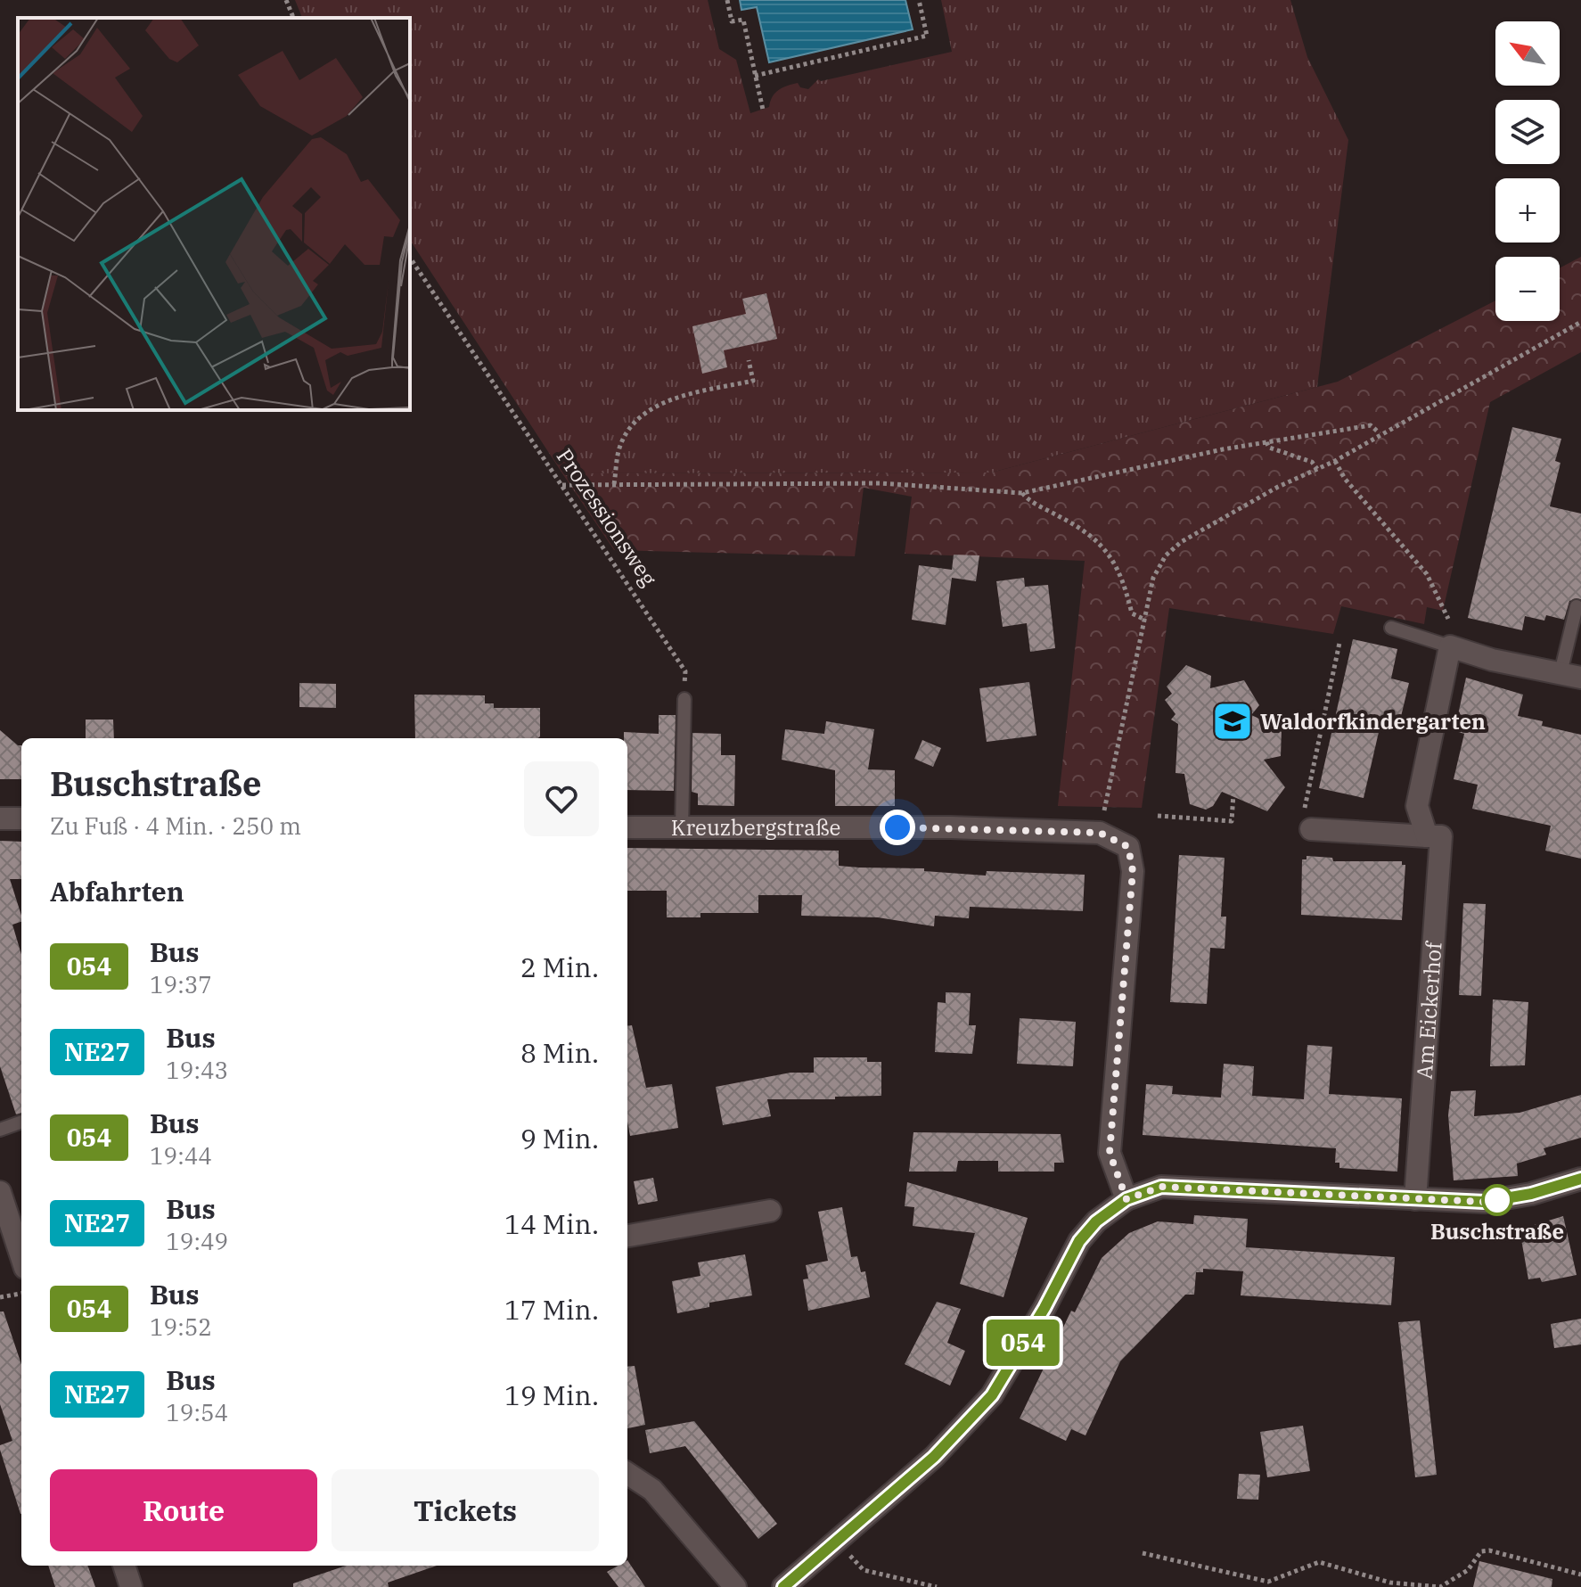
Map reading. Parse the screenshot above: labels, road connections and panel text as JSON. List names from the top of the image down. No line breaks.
{"streets":{"street":["Kreuzbergstraße","Am Eickerhof"],"path":["Prozessionsweg"]},"places":{"school or university":["Waldorfkindergarten"],"other":["Buschstraße"]},"lines":["bus line 054"],"north":"top left","page":{"on_map":"054","map_buttons":["+","−"],"heading":[["Buschstraße","Zu Fuß · 4 Min. · 250 m"],"Abfahrten"],"list":[{"mark":"054","name":"Bus","note":"19:37","value":"2 Min."},{"mark":"NE27","name":"Bus","note":"19:43","value":"8 Min."},{"mark":"054","name":"Bus","note":"19:44","value":"9 Min."},{"mark":"NE27","name":"Bus","note":"19:49","value":"14 Min."},{"mark":"054","name":"Bus","note":"19:52","value":"17 Min."},{"mark":"NE27","name":"Bus","note":"19:54","value":"19 Min."}],"buttons":["Route","Tickets"]}}
